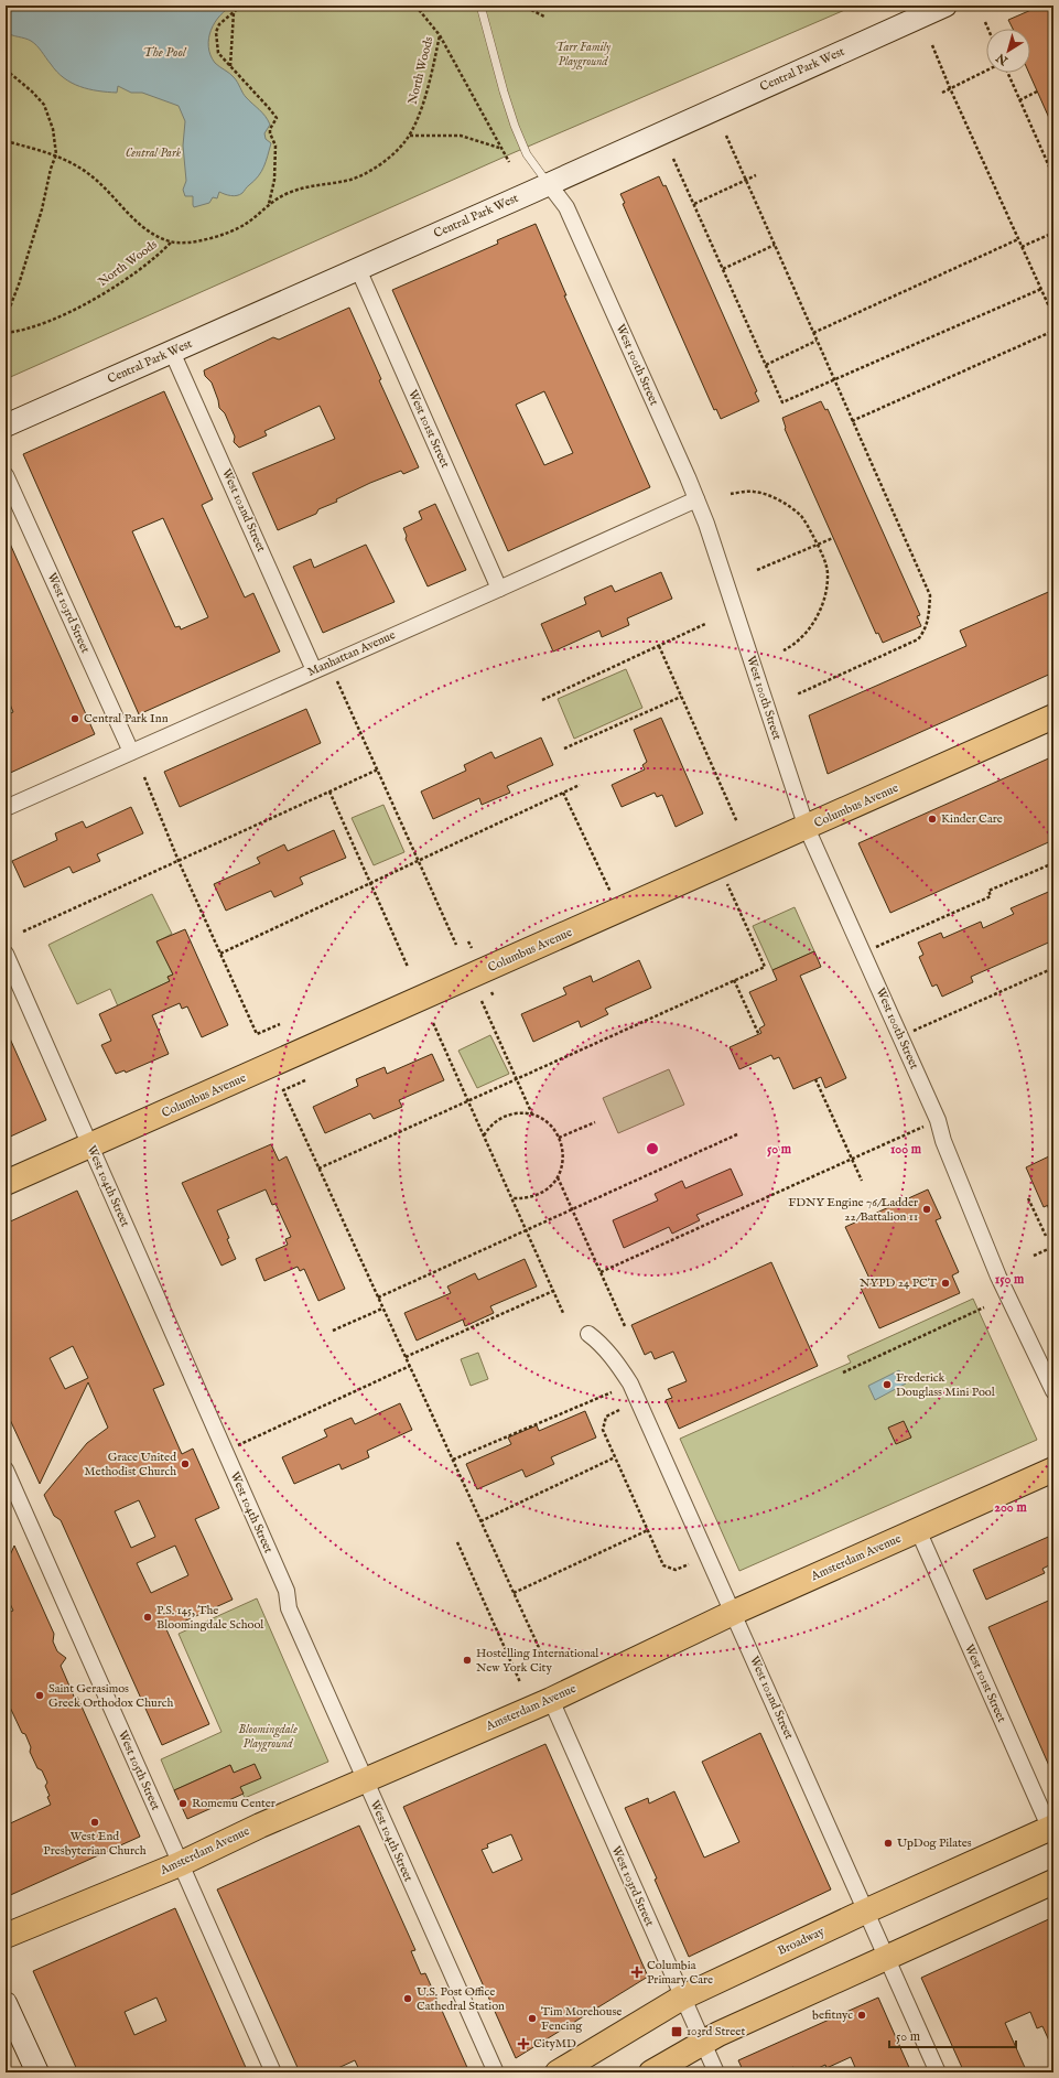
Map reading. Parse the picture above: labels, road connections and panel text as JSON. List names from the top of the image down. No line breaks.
{"streets":{"main road":["Central Park West","Columbus Avenue","Amsterdam Avenue","Broadway"],"street":["West 100th Street","West 101st Street","West 102nd Street","West 103rd Street","Manhattan Avenue","West 104th Street","West 105th Street"],"path":["North Woods"]},"crossings":[["Central Park West","West 100th Street"],["Central Park West","West 101st Street"],["Central Park West","West 102nd Street"],["West 100th Street","Manhattan Avenue"],["West 100th Street","Columbus Avenue"],["West 101st Street","Manhattan Avenue"],["West 101st Street","Amsterdam Avenue"],["West 101st Street","Broadway"],["West 102nd Street","Manhattan Avenue"],["West 102nd Street","Amsterdam Avenue"],["West 102nd Street","Broadway"],["West 103rd Street","Manhattan Avenue"],["West 103rd Street","Amsterdam Avenue"],["West 103rd Street","Broadway"],["Columbus Avenue","West 104th Street"],["West 104th Street","Amsterdam Avenue"],["Amsterdam Avenue","West 105th Street"]],"water":["The Pool"],"parks":["Tarr Family Playground","Central Park","Bloomingdale Playground"],"places":{"other":["Central Park Inn","Kinder Care","FDNY Engine 76/Ladder 22/Battalion 11","NYPD 24 PCT","Frederick Douglass Mini Pool","Grace United Methodist Church","P.S. 145, The Bloomingdale School","Hostelling International New York City","Saint Gerasimos Greek Orthodox Church","Romemu Center","West End Presbyterian Church","UpDog Pilates","U.S. Post Office Cathedral Station","befitnyc","Tim Morehouse Fencing"],"health":["Columbia Primary Care","CityMD"],"transit":["103rd Street"]},"scale_bar":"50 m","north":"bottom left","rings":["50 m","100 m","150 m","200 m"]}
